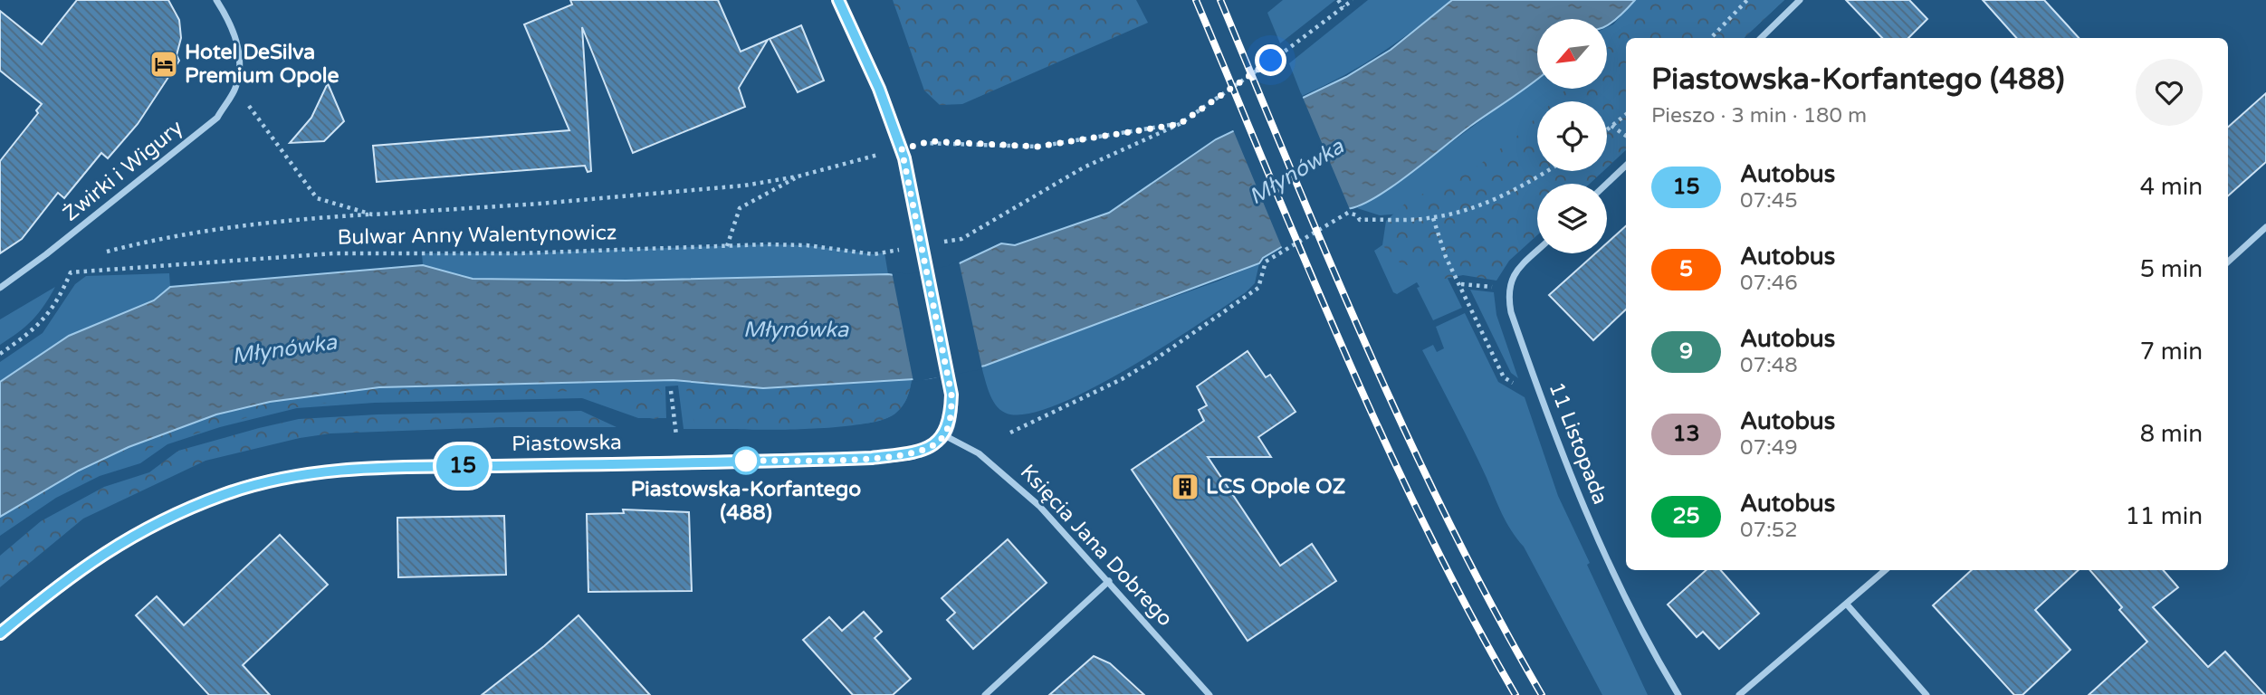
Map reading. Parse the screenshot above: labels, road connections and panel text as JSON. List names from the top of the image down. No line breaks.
{"streets":{"street":["Żwirki i Wigury","Piastowska","11 Listopada","Księcia Jana Dobrego"],"path":["Bulwar Anny Walentynowicz"]},"crossings":[["Piastowska","Księcia Jana Dobrego"]],"water":["Młynówka"],"places":{"hotel":["Hotel DeSilva Premium Opole"],"other":["Piastowska-Korfantego (488)"],"building":["LCS Opole OZ"]},"lines":["bus line 15"],"north":"bottom left","page":{"on_map":"15","heading":["Piastowska-Korfantego (488)","Pieszo · 3 min · 180 m"],"list":[{"mark":"15","name":"Autobus","note":"07:45","value":"4 min"},{"mark":"5","name":"Autobus","note":"07:46","value":"5 min"},{"mark":"9","name":"Autobus","note":"07:48","value":"7 min"},{"mark":"13","name":"Autobus","note":"07:49","value":"8 min"},{"mark":"25","name":"Autobus","note":"07:52","value":"11 min"}]}}
